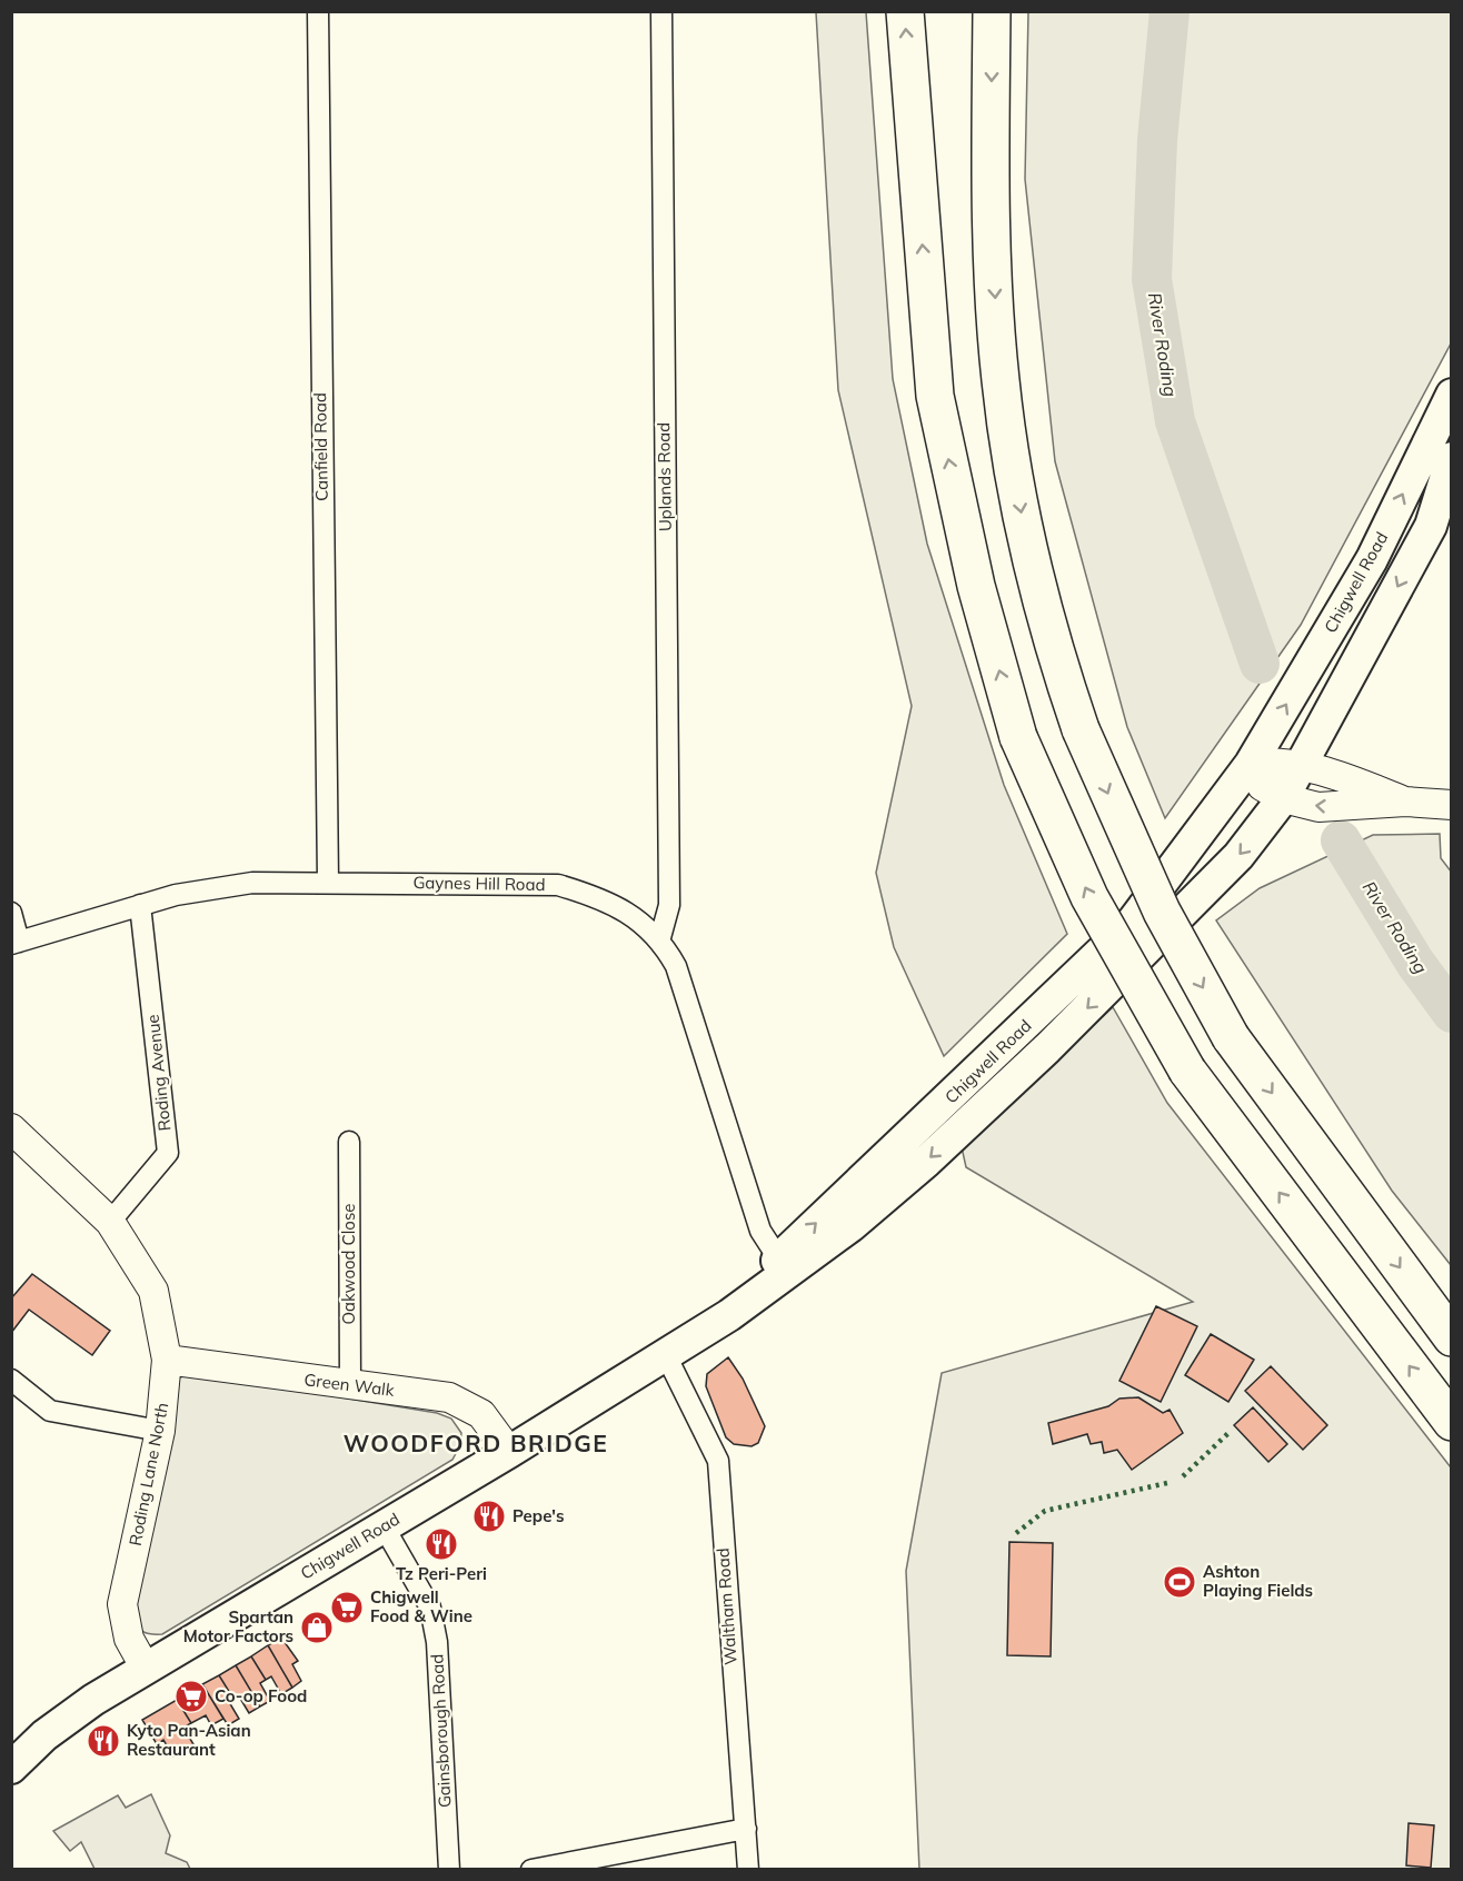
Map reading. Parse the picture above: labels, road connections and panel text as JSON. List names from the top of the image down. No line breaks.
{"streets":{"main road":["Chigwell Road"],"street":["Canfield Road","Uplands Road","Gaynes Hill Road","Roding Avenue","Oakwood Close","Green Walk","Roding Lane North","Waltham Road","Gainsborough Road"]},"crossings":[["Canfield Road","Gaynes Hill Road"],["Uplands Road","Gaynes Hill Road"],["Chigwell Road","Gaynes Hill Road"],["Chigwell Road","Green Walk"],["Chigwell Road","Roding Lane North"],["Chigwell Road","Waltham Road"],["Chigwell Road","Gainsborough Road"],["Gaynes Hill Road","Roding Avenue"],["Roding Avenue","Roding Lane North"],["Oakwood Close","Green Walk"],["Green Walk","Roding Lane North"]],"districts":["WOODFORD BRIDGE"],"water":["River Roding"],"places":{"restaurant":["Pepe's","Tz Peri-Peri","Kyto Pan-Asian Restaurant"],"sports":["Ashton Playing Fields"],"supermarket":["Chigwell Food & Wine","Co-op Food"],"shop":["Spartan Motor Factors"]}}
